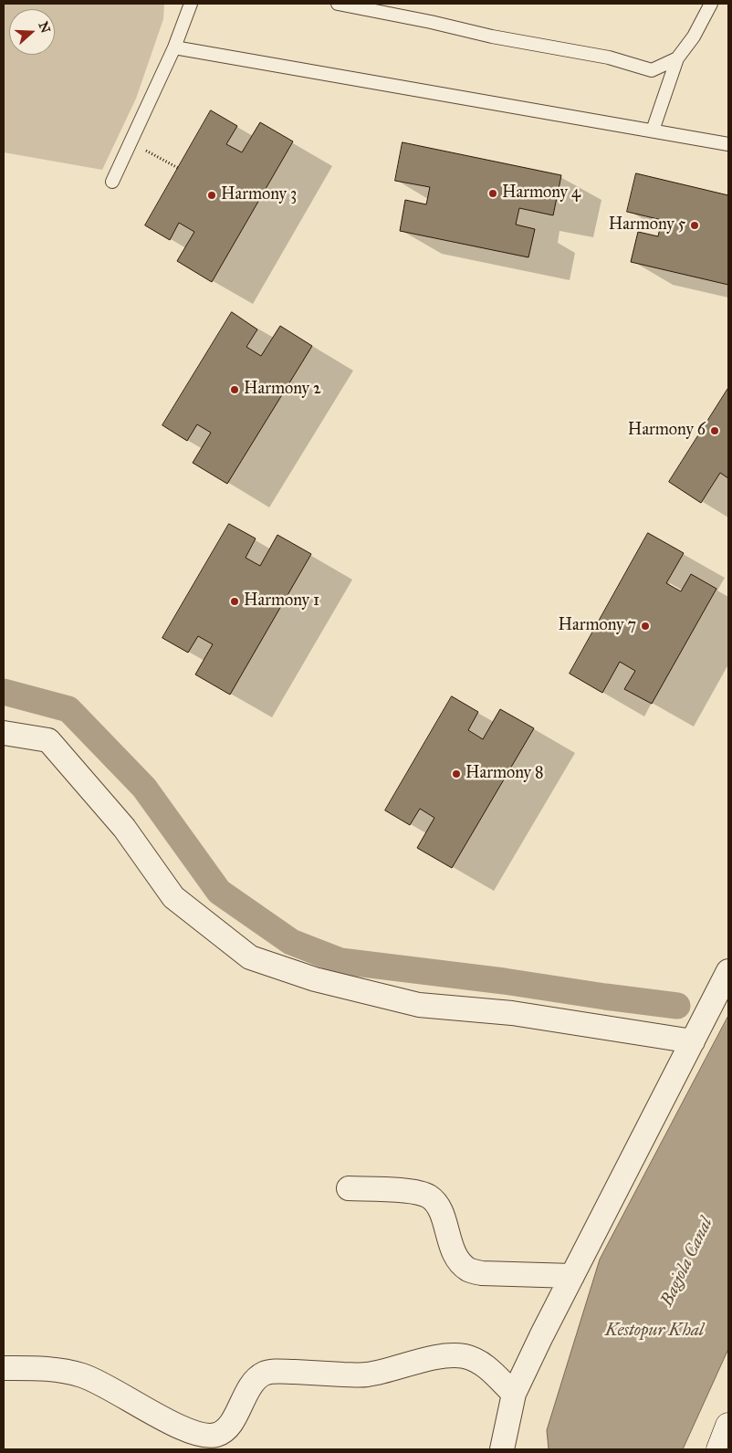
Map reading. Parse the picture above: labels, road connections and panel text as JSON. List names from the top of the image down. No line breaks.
{"water":["Bagjola Canal","Kestopur Khal"],"places":["Harmony 4","Harmony 3","Harmony 5","Harmony 2","Harmony 6","Harmony 1","Harmony 7","Harmony 8"],"north":"right"}
